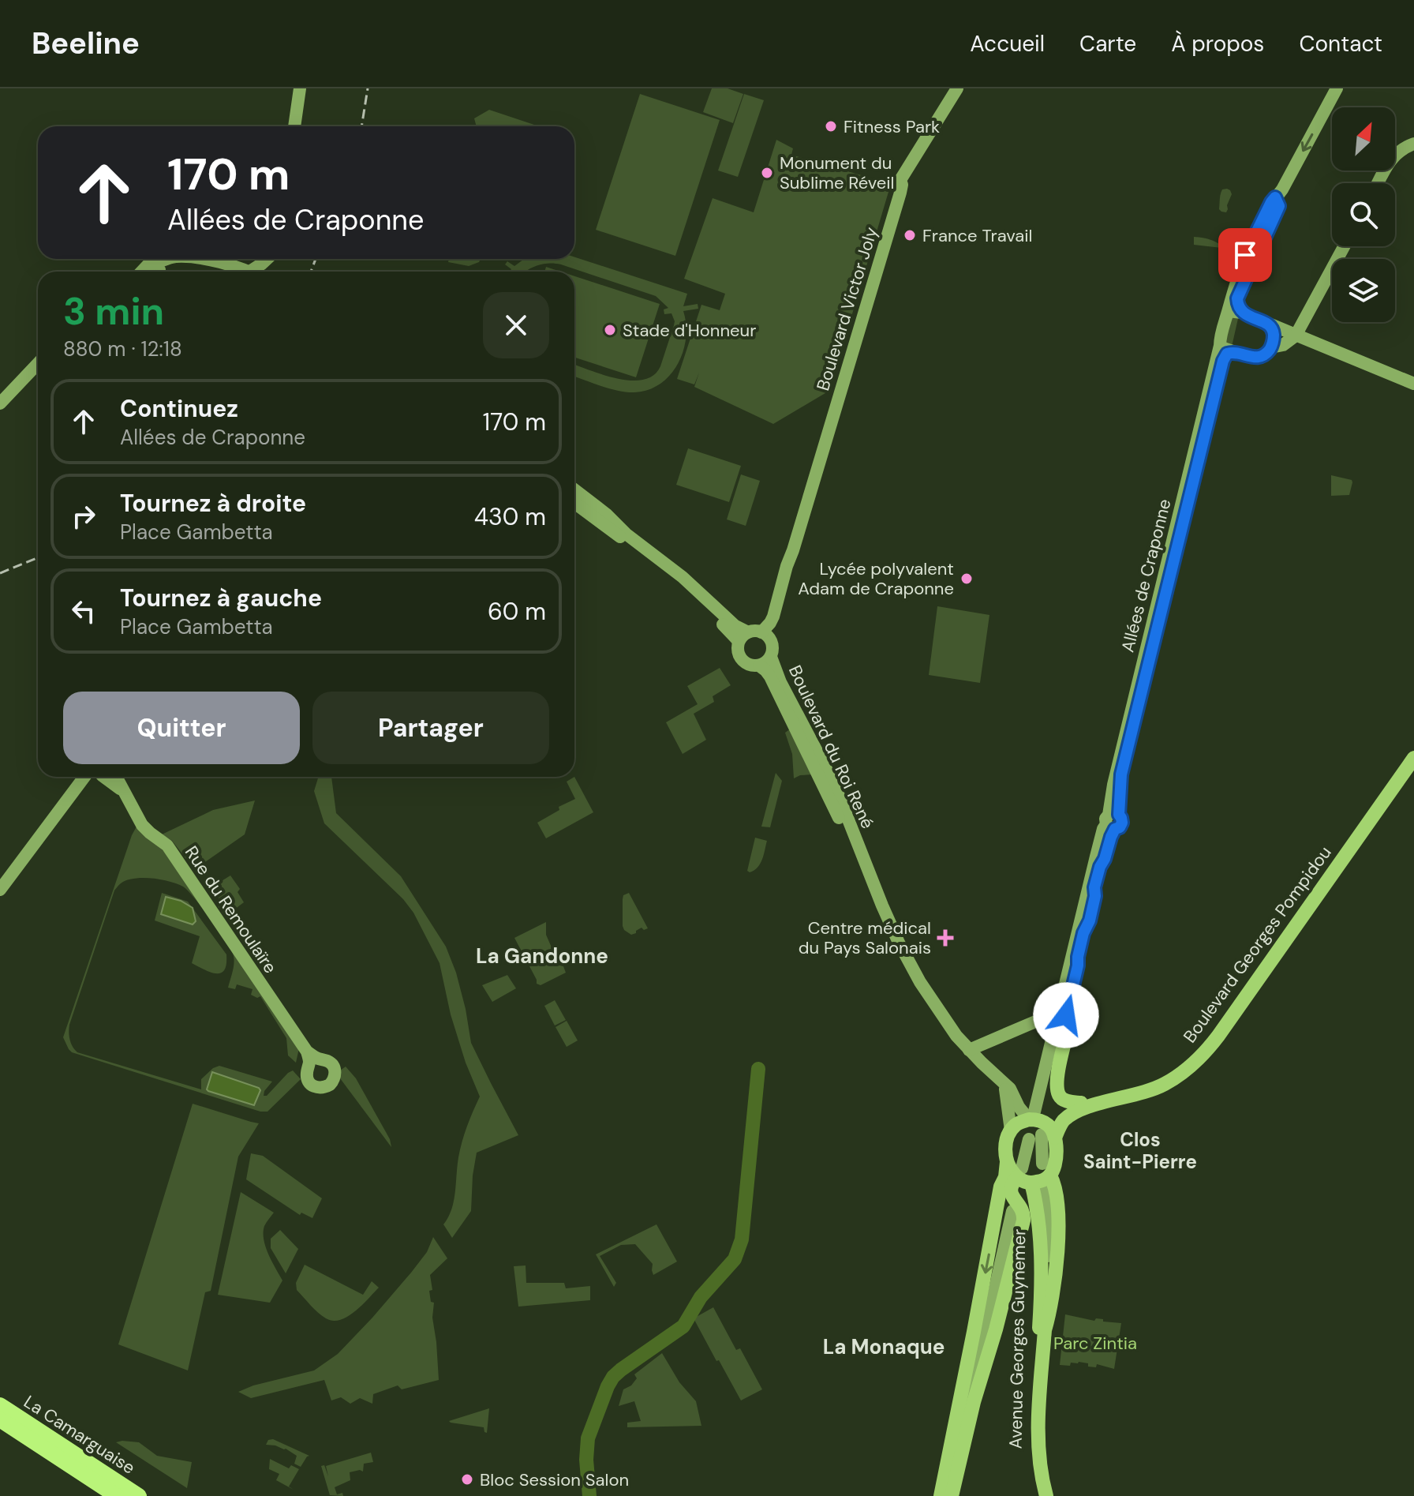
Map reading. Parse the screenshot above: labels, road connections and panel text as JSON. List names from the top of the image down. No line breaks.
{"streets":{"highway":["La Camarguaise"],"main road":["Boulevard Victor Joly","Allées de Craponne","Boulevard du Roi René","Rue du Remoulaïre","Boulevard Georges Pompidou","Avenue Georges Guynemer"]},"crossings":[["Boulevard Victor Joly","Boulevard du Roi René"],["Allées de Craponne","Boulevard du Roi René"],["Allées de Craponne","Boulevard Georges Pompidou"],["Boulevard du Roi René","Boulevard Georges Pompidou"]],"districts":["La Gandonne","Clos Saint-Pierre","La Monaque"],"parks":["Parc Zintia"],"places":{"other":["Fitness Park","Monument du Sublime Réveil","France Travail","Stade d'Honneur","Lycée polyvalent Adam de Craponne","Bloc Session Salon"],"health":["Centre médical du Pays Salonais"]},"north":"top right","page":{"header":"Beeline","nav":["Accueil","Carte","À propos","Contact"],"turn":["170 m","Allées de Craponne"],"heading":["3 min","880 m · 12:18"],"list":[{"name":"Continuez","note":"Allées de Craponne","value":"170 m"},{"name":"Tournez à droite","note":"Place Gambetta","value":"430 m"},{"name":"Tournez à gauche","note":"Place Gambetta","value":"60 m"}],"buttons":["Quitter","Partager"]}}
